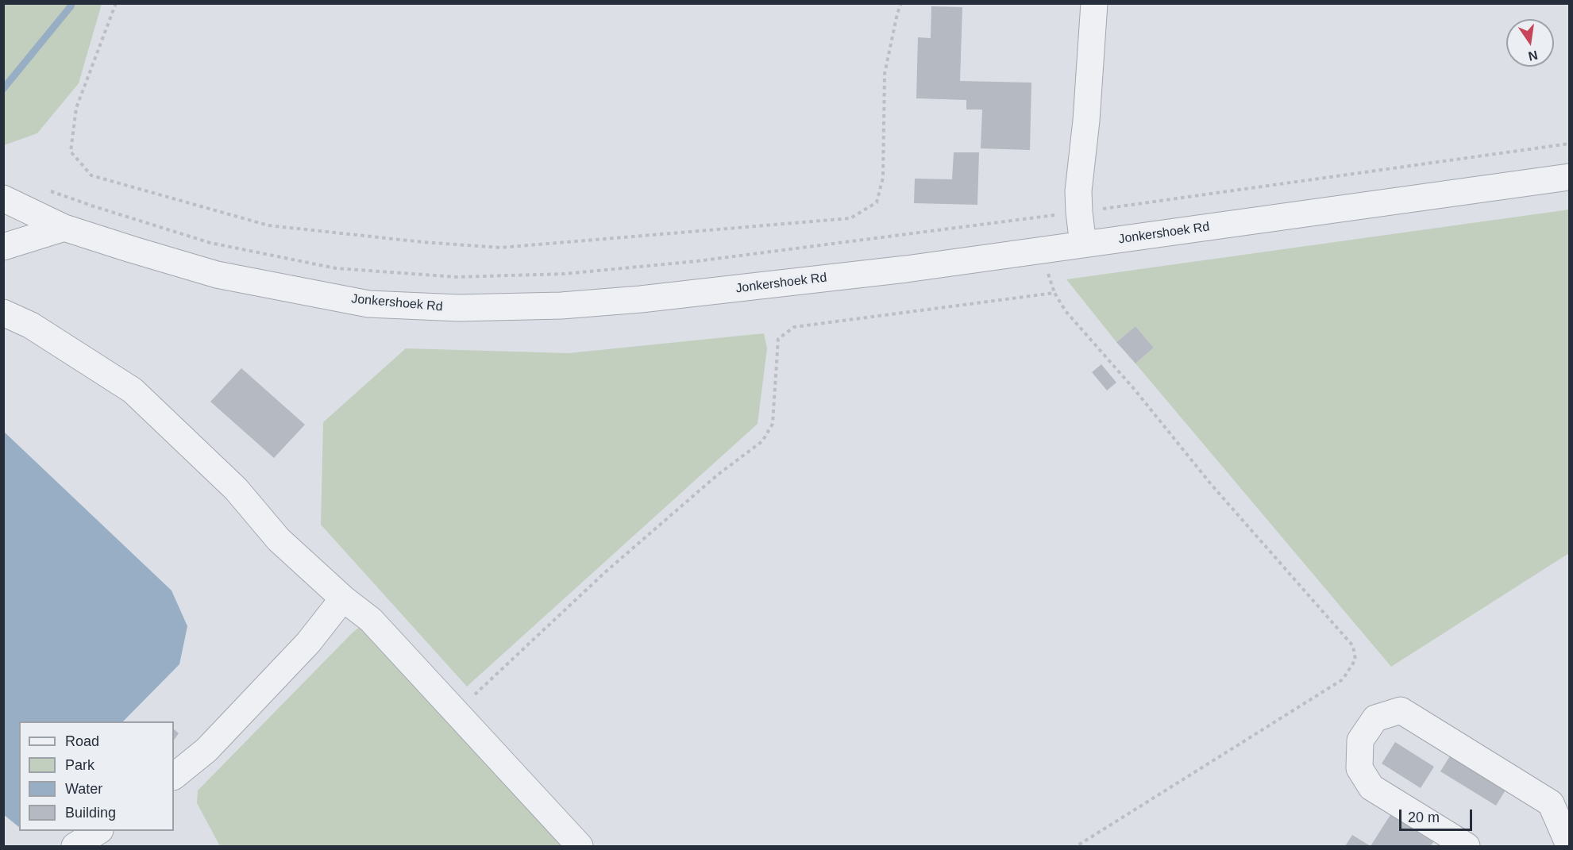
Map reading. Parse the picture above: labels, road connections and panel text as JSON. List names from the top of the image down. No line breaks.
{"streets":{"street":["Jonkershoek Rd"]},"legend":["Road","Park","Water","Building"],"scale_bar":"20 m","north":"bottom"}
